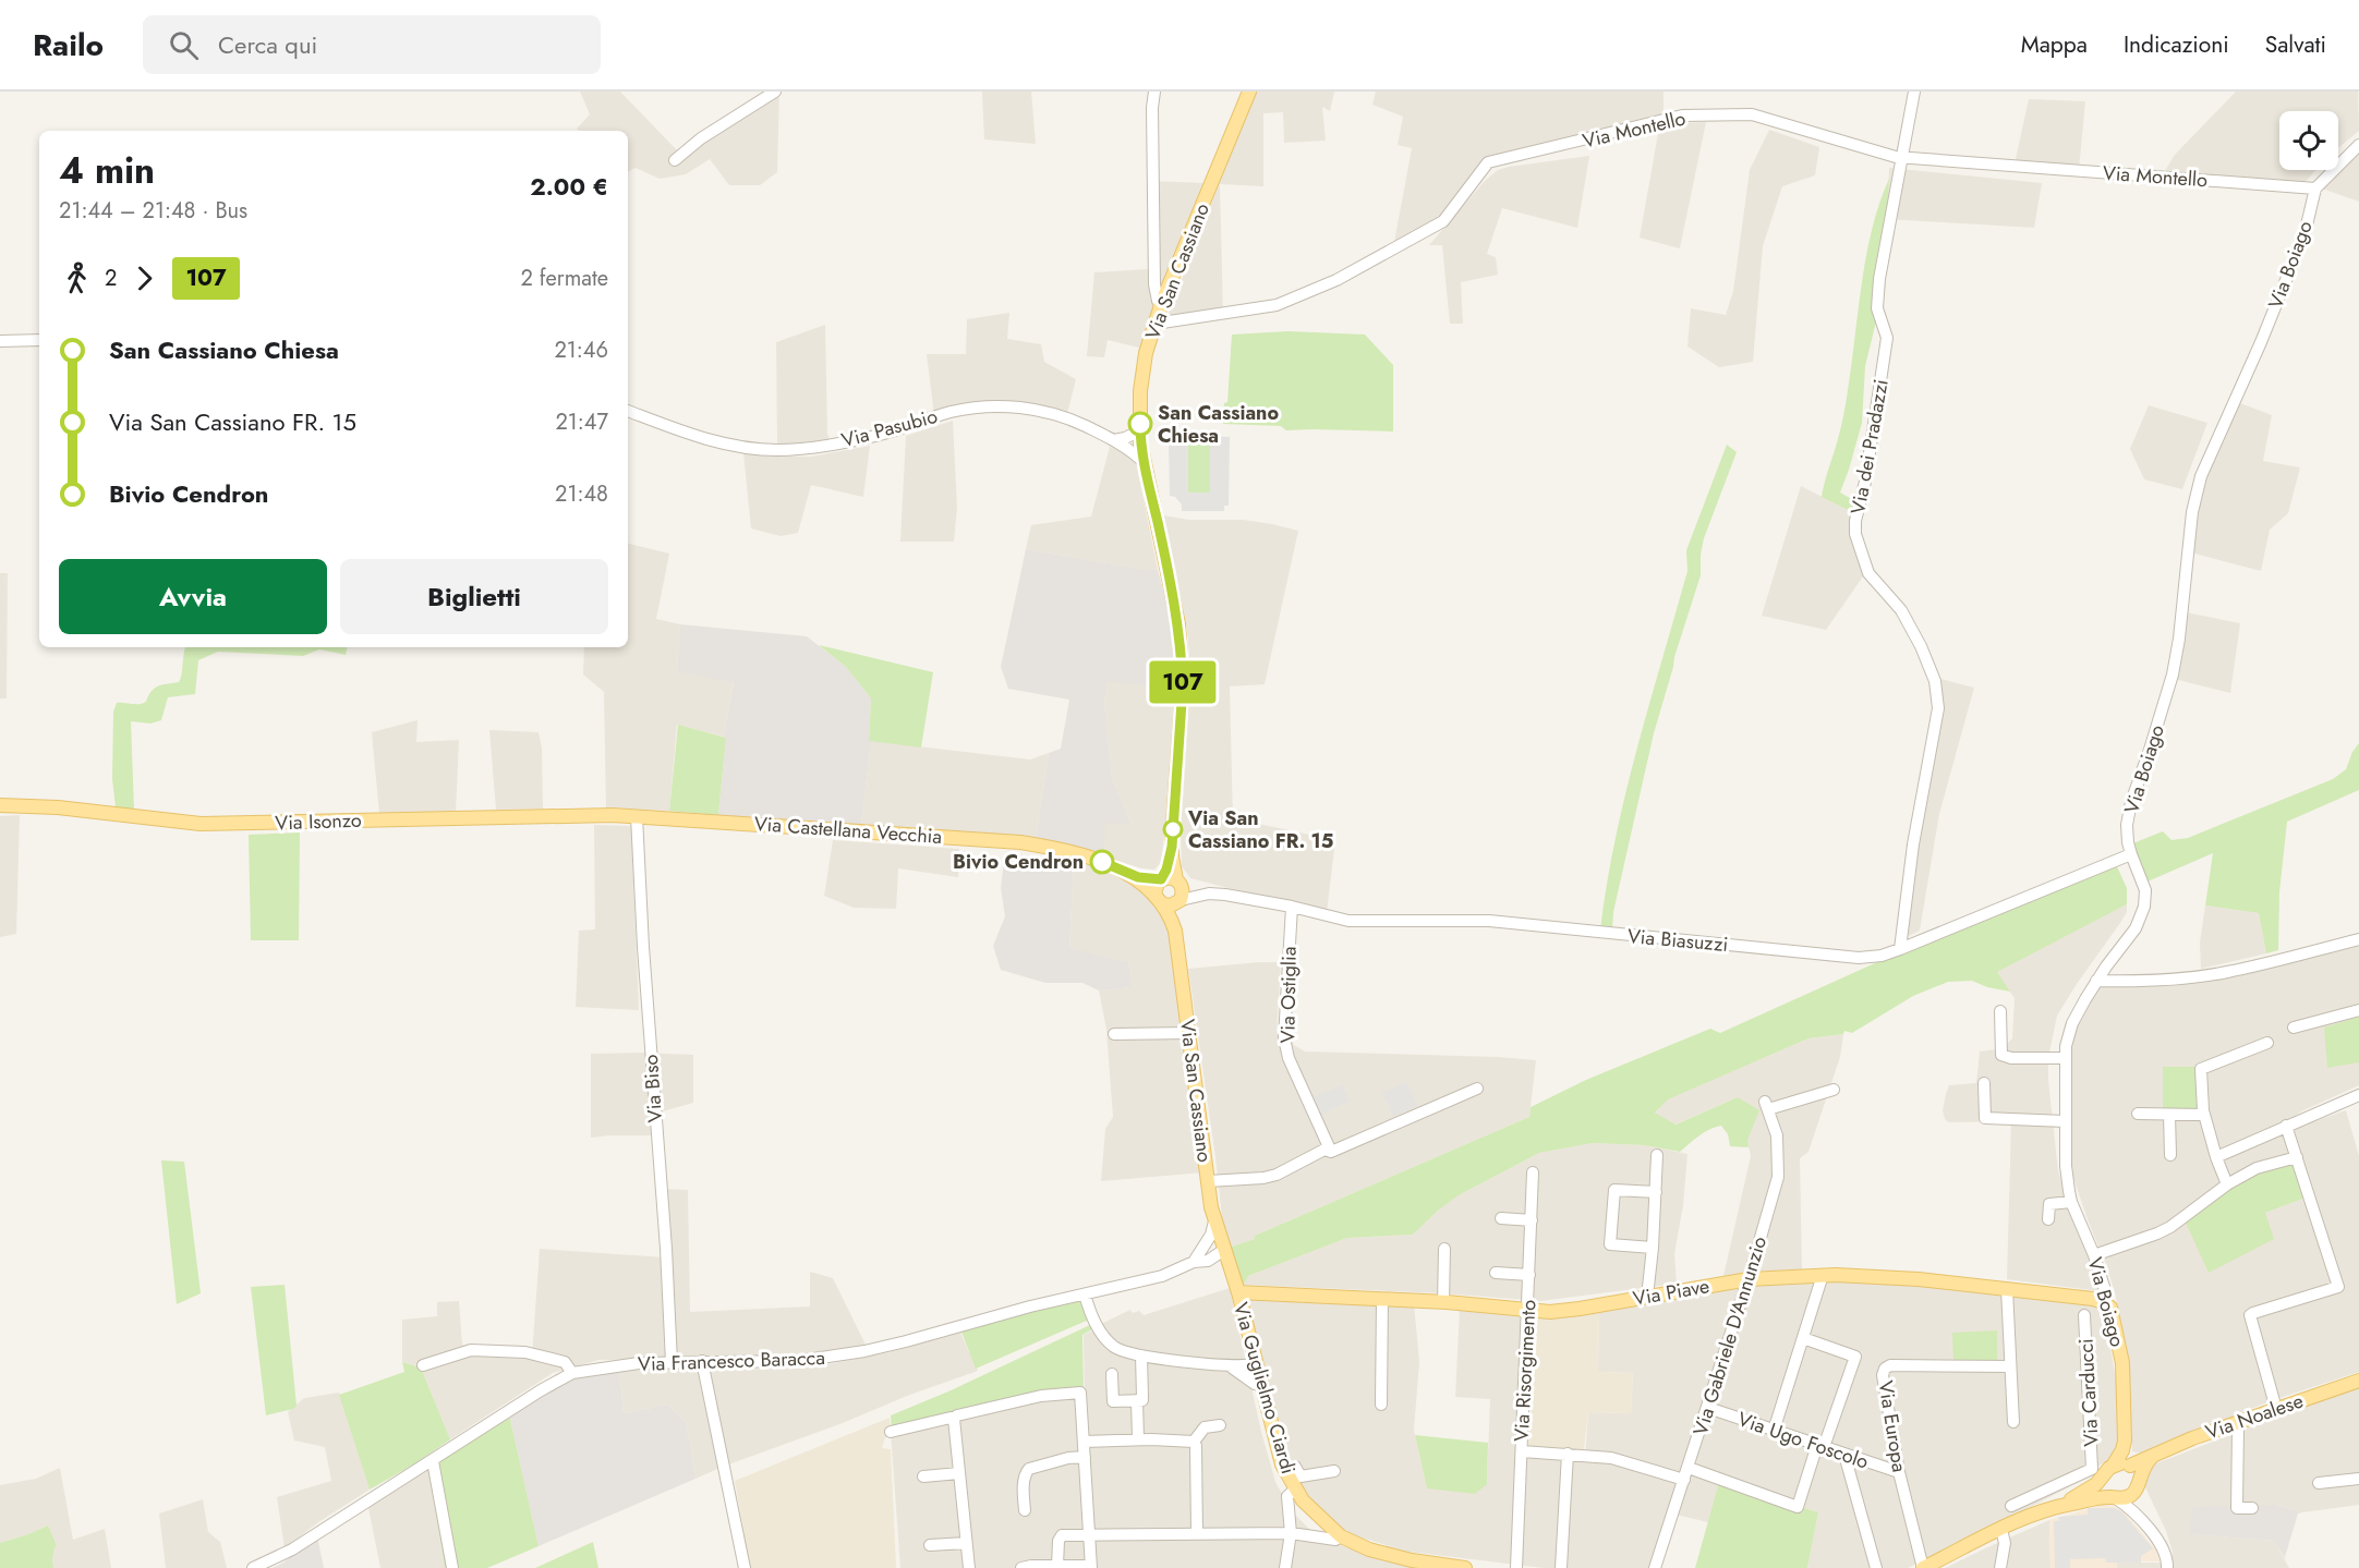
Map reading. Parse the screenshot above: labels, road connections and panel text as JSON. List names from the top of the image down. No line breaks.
{"streets":{"main road":["Via Boiago","Via San Cassiano","Via Isonzo","Via Castellana Vecchia","Via Piave","Via Guglielmo Ciardi","Via Noalese"],"street":["Via Montello","Via Pasubio","Via dei Pradazzi","Via Biasuzzi","Via Ostiglia","Via Biso","Via Gabriele D'Annunzio","Via Francesco Baracca","Via Risorgimento","Via Carducci","Via Europa","Via Ugo Foscolo"]},"crossings":[["Via Montello","Via Boiago"],["Via Montello","Via San Cassiano"],["Via Montello","Via dei Pradazzi"],["Via Boiago","Via Biasuzzi"],["Via Boiago","Via Piave"],["Via Boiago","Via Carducci"],["Via Boiago","Via Noalese"],["Via San Cassiano","Via Pasubio"],["Via San Cassiano","Via Castellana Vecchia"],["Via San Cassiano","Via Biasuzzi"],["Via San Cassiano","Via Francesco Baracca"],["Via San Cassiano","Via Guglielmo Ciardi"],["Via dei Pradazzi","Via Biasuzzi"],["Via Isonzo","Via Castellana Vecchia"],["Via Isonzo","Via Biso"],["Via Castellana Vecchia","Via Biasuzzi"],["Via Castellana Vecchia","Via Biso"],["Via Biasuzzi","Via Ostiglia"],["Via Biso","Via Francesco Baracca"],["Via Piave","Via Gabriele D'Annunzio"],["Via Piave","Via Risorgimento"],["Via Piave","Via Guglielmo Ciardi"],["Via Gabriele D'Annunzio","Via Ugo Foscolo"],["Via Francesco Baracca","Via Guglielmo Ciardi"],["Via Europa","Via Ugo Foscolo"]],"places":["San Cassiano Chiesa","Via San Cassiano FR. 15","Bivio Cendron"],"lines":["bus line 107"],"page":{"header":"Railo","search":"Cerca qui","nav":["Mappa","Indicazioni","Salvati"],"on_map":"107","heading":["4 min","21:44 – 21:48 · Bus","2.00 €"],"legs":["2","107","2 fermate"],"list":[{"name":"San Cassiano Chiesa","value":"21:46"},{"name":"Via San Cassiano FR. 15","value":"21:47"},{"name":"Bivio Cendron","value":"21:48"}],"buttons":["Avvia","Biglietti"]}}
